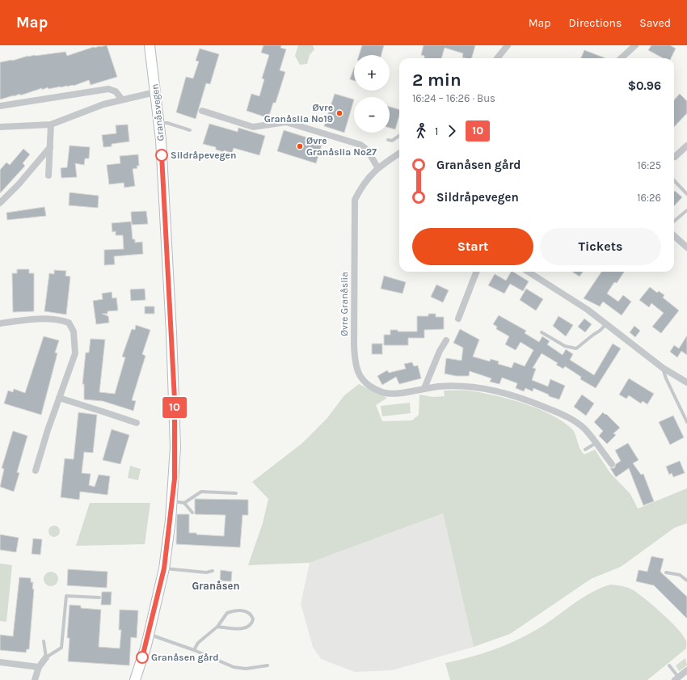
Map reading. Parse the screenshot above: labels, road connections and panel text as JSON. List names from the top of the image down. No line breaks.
{"streets":{"street":["Granåsvegen","Øvre Granåslia"]},"districts":["Granåsen"],"places":["Øvre Granåslia No19","Øvre Granåslia No27","Sildråpevegen","Granåsen gård"],"lines":["bus line 10"],"page":{"header":"Map","nav":["Map","Directions","Saved"],"on_map":"10","map_buttons":["+","−"],"heading":["2 min","16:24 – 16:26 · Bus","$0.96"],"legs":["1","10"],"list":[{"name":"Granåsen gård","value":"16:25"},{"name":"Sildråpevegen","value":"16:26"}],"buttons":["Start","Tickets"]}}
